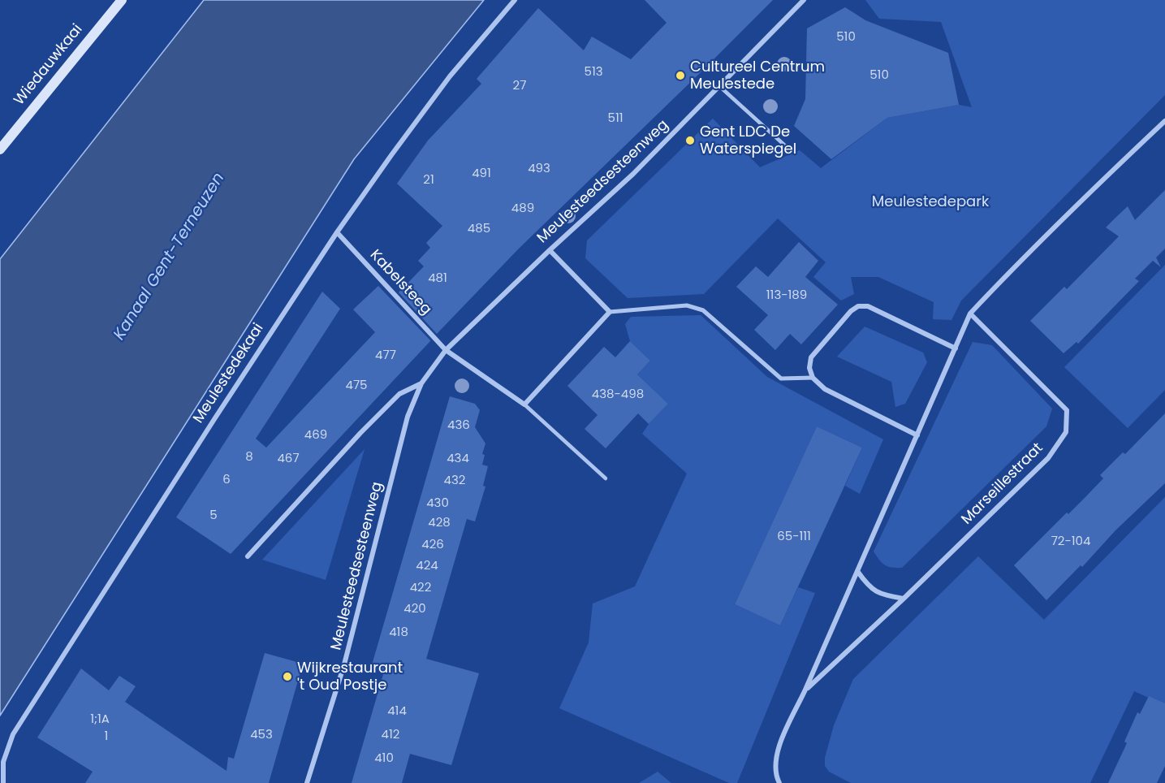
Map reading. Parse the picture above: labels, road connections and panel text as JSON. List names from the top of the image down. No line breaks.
{"streets":{"main road":["Wiedauwkaai"],"street":["Meulesteedsesteenweg","Kabelsteeg","Meulestedekaai","Marseillestraat"]},"crossings":[["Meulesteedsesteenweg","Kabelsteeg"],["Kabelsteeg","Meulestedekaai"]],"water":["Kanaal Gent-Terneuzen"],"parks":["Meulestedepark"],"places":["Cultureel Centrum Meulestede","Gent LDC De Waterspiegel","Wijkrestaurant 't Oud Postje"],"house_numbers":["510","513","510","27","511","493","491","21","489","485","481","113-189","477","475","438-498","436","469","8","467","434","6","432","430","5","428","65-111","72-104","426","424","422","420","418","414","1;1A","453","412","1","410"]}
